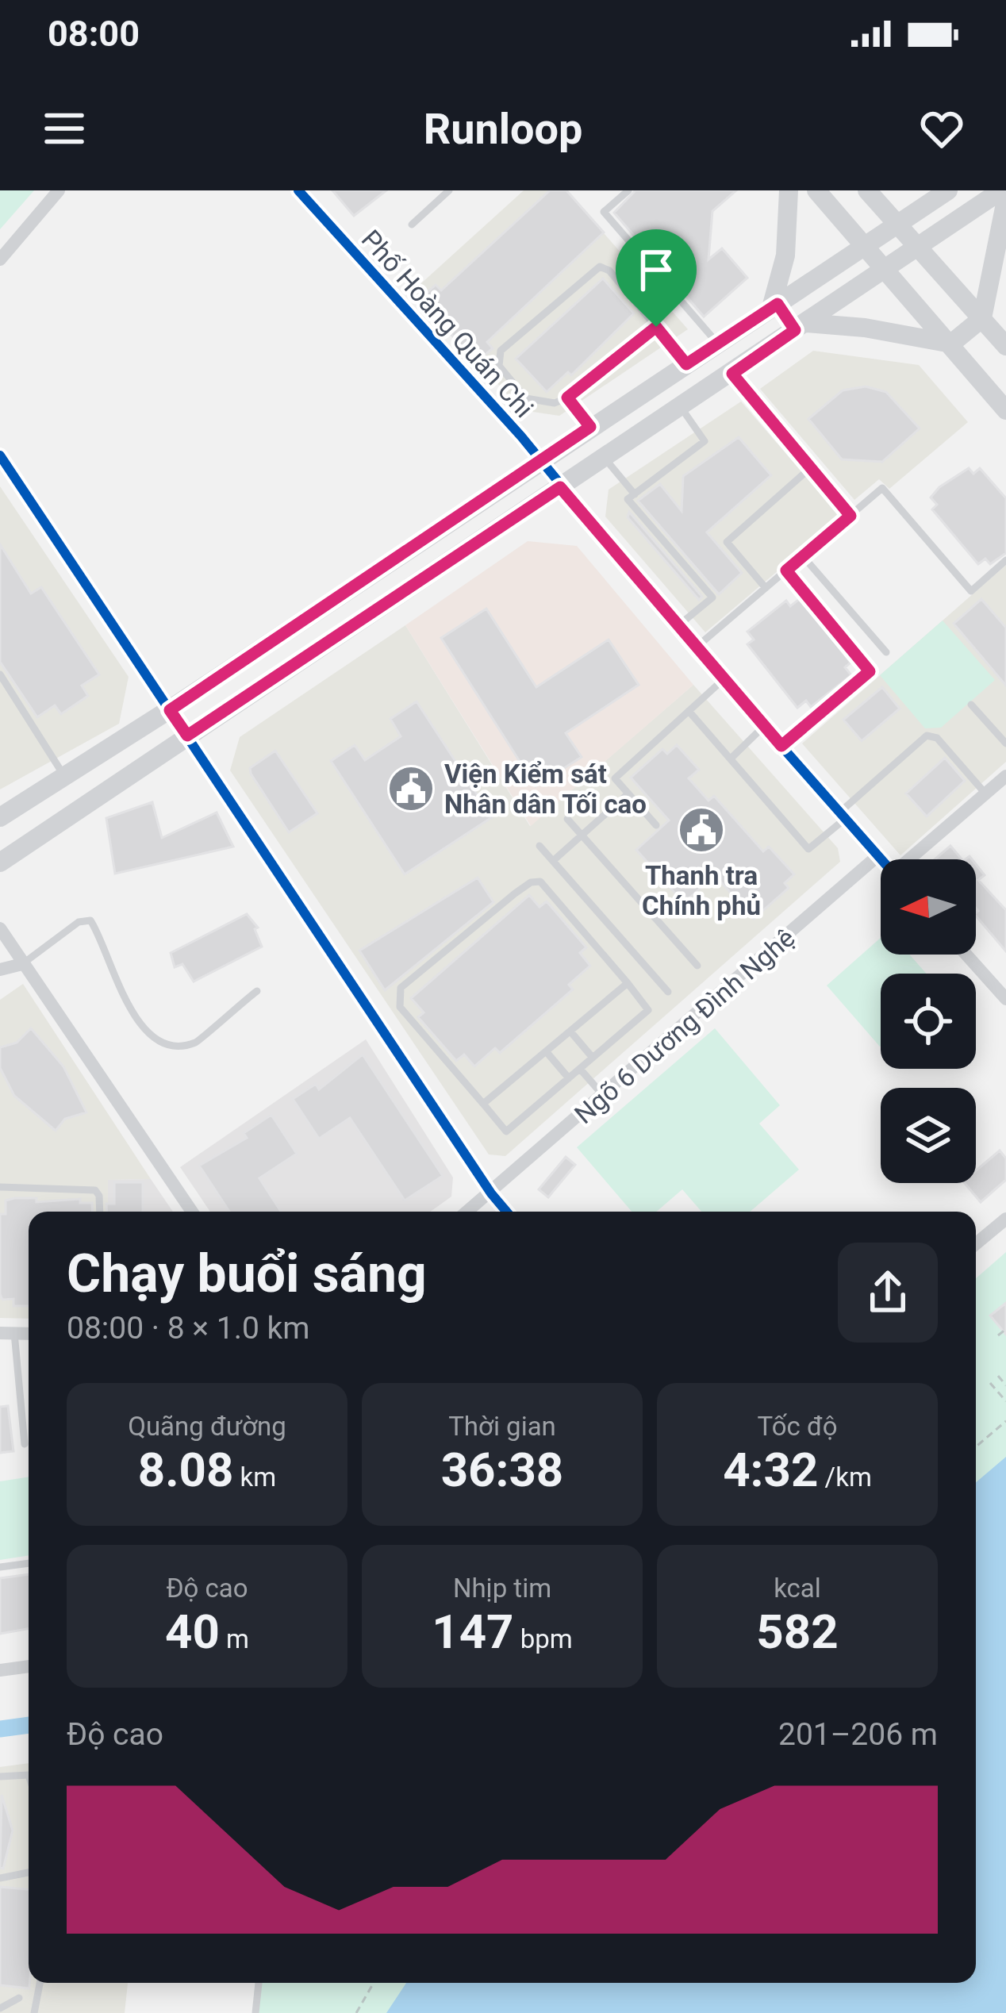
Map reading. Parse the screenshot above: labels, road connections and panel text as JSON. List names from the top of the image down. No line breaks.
{"streets":{"street":["Phố Hoàng Quán Chi","Ngõ 6 Dương Đình Nghệ"]},"crossings":[["Phố Hoàng Quán Chi","Ngõ 6 Dương Đình Nghệ"]],"places":{"public building":["Viện Kiểm sát Nhân dân Tối cao","Thanh tra Chính phủ"]},"north":"left","page":{"status":"08:00","header":"Runloop","heading":["Chạy buổi sáng","08:00 · 8 × 1.0 km"],"stats":[["Quãng đường","8.08 km"],["Thời gian","36:38"],["Tốc độ","4:32 /km"],["Độ cao","40 m"],["Nhịp tim","147 bpm"],["kcal","582"]],"chart":["Độ cao","201–206 m"]}}
